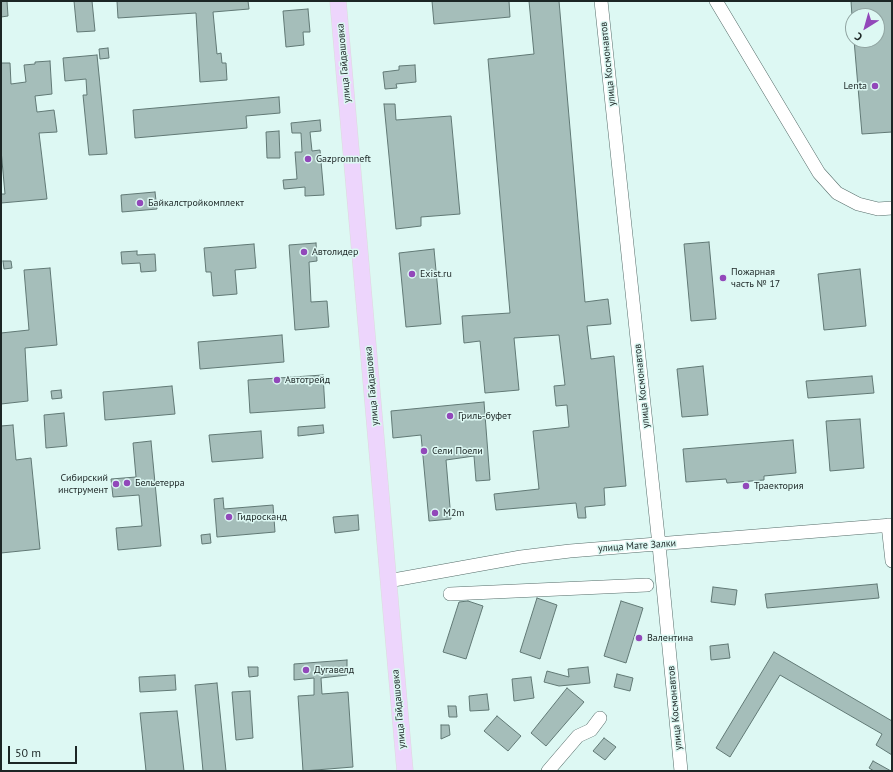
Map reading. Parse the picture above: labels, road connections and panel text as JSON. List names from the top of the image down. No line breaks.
{"streets":{"main road":["улица Гайдашовка"],"street":["улица Космонавтов","улица Мате Залки"]},"crossings":[["улица Гайдашовка","улица Мате Залки"],["улица Космонавтов","улица Мате Залки"]],"places":["Lenta","Gazpromneft","Байкалстройкомплект","Автолидер","Exist.ru","Пожарная часть № 17","Автотрейд","Гриль-буфет","Сели Поели","Бельетерра","Сибирский инструмент","Траектория","М2m","Гидросканд","Валентина","Дугавелд"],"scale_bar":"50 m","north":"bottom left"}
